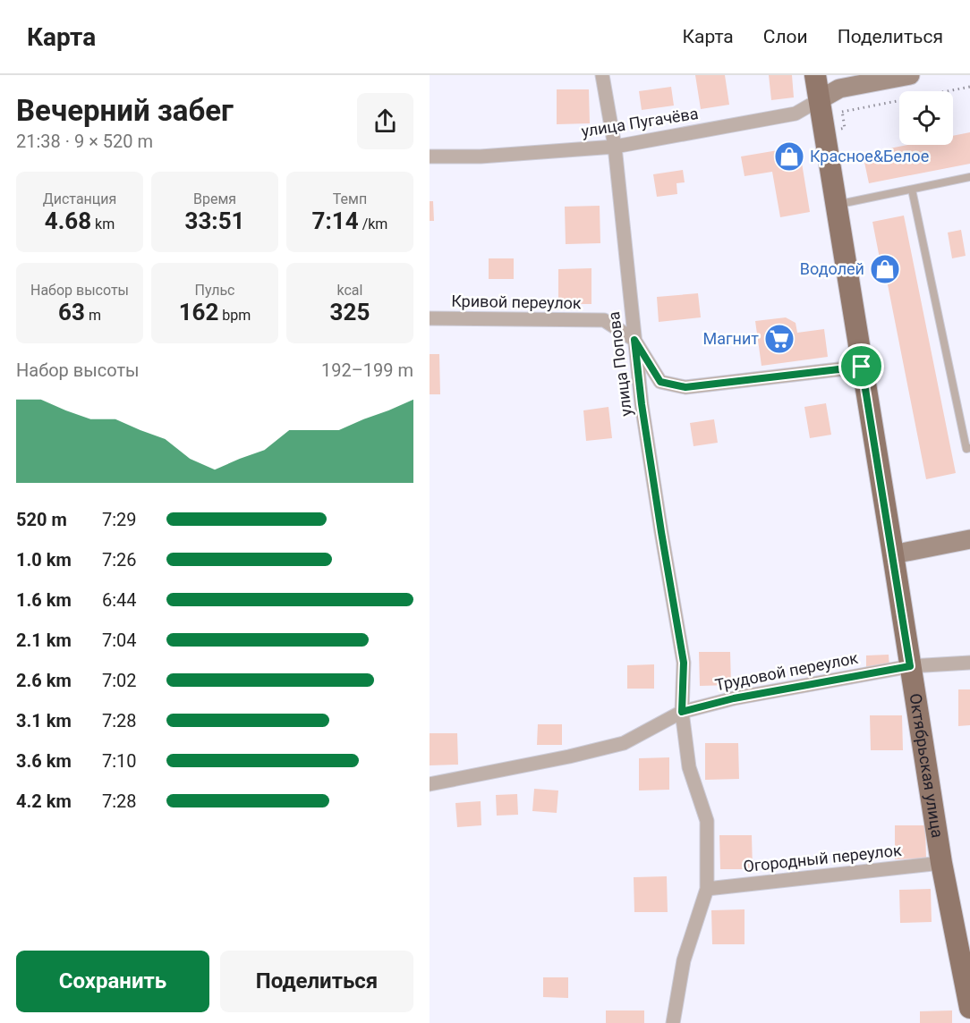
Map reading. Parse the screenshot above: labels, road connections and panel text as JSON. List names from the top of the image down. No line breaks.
{"streets":{"main road":["Октябрьская улица"],"street":["улица Пугачёва","Кривой переулок","улица Попова","Трудовой переулок","Огородный переулок"]},"crossings":[["улица Пугачёва","улица Попова"],["улица Пугачёва","Октябрьская улица"],["Кривой переулок","улица Попова"],["Кривой переулок","Октябрьская улица"],["улица Попова","Трудовой переулок"],["улица Попова","Огородный переулок"],["Трудовой переулок","Октябрьская улица"],["Октябрьская улица","Огородный переулок"]],"places":{"shop":["Красное&Белое","Водолей"],"supermarket":["Магнит"]},"page":{"header":"Карта","nav":["Карта","Слои","Поделиться"],"heading":["Вечерний забег","21:38 · 9 × 520 m"],"stats":[["Дистанция","4.68 km"],["Время","33:51"],["Темп","7:14 /km"],["Набор высоты","63 m"],["Пульс","162 bpm"],["kcal","325"]],"chart":["Набор высоты","192–199 m"],"list":[{"name":"520 m","note":"7:29"},{"name":"1.0 km","note":"7:26"},{"name":"1.6 km","note":"6:44"},{"name":"2.1 km","note":"7:04"},{"name":"2.6 km","note":"7:02"},{"name":"3.1 km","note":"7:28"},{"name":"3.6 km","note":"7:10"},{"name":"4.2 km","note":"7:28"}],"buttons":["Сохранить","Поделиться"]}}
